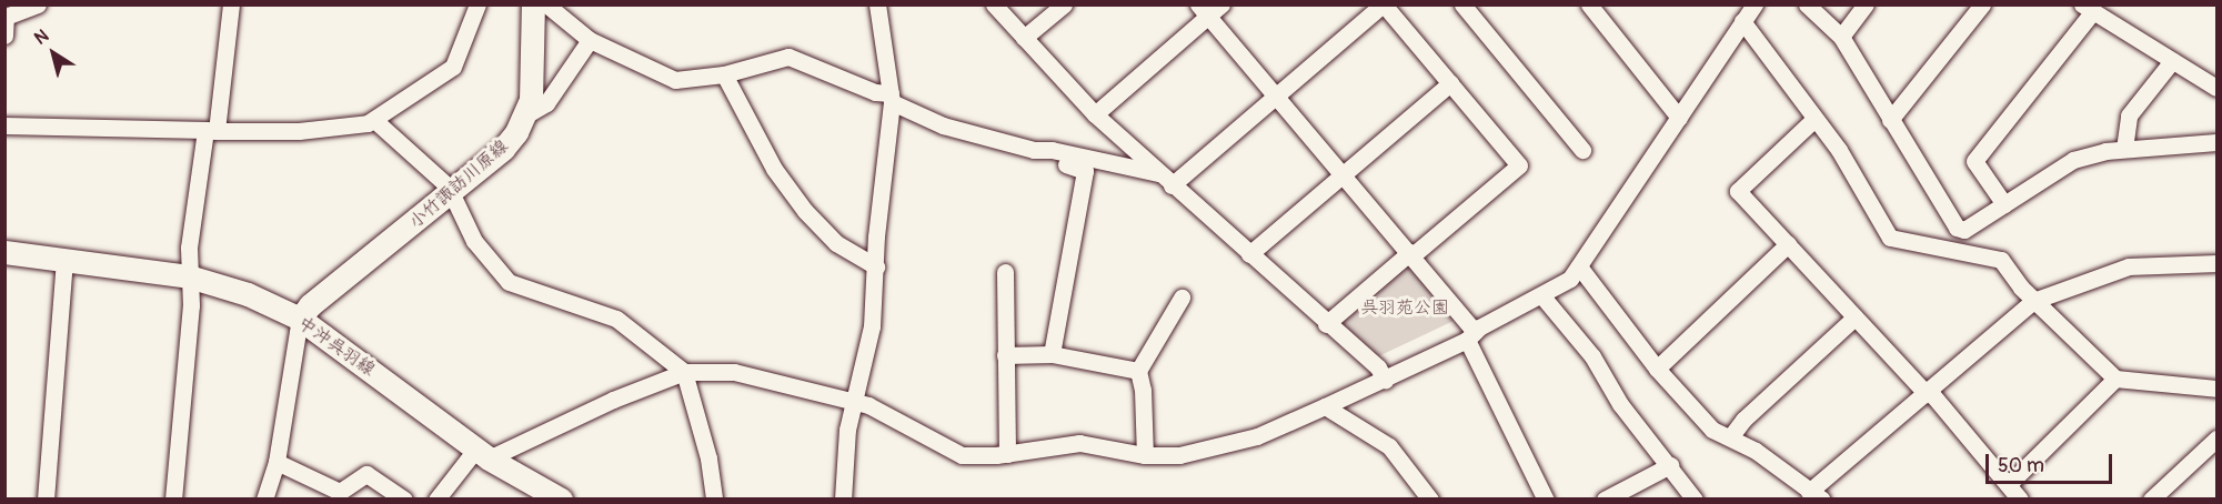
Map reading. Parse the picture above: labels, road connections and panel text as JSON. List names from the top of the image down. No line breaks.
{"streets":{"main road":["小竹諏訪川原線","中沖呉羽線"]},"crossings":[["小竹諏訪川原線","中沖呉羽線"]],"parks":["呉羽苑公園"],"scale_bar":"50 m","north":"top left"}
